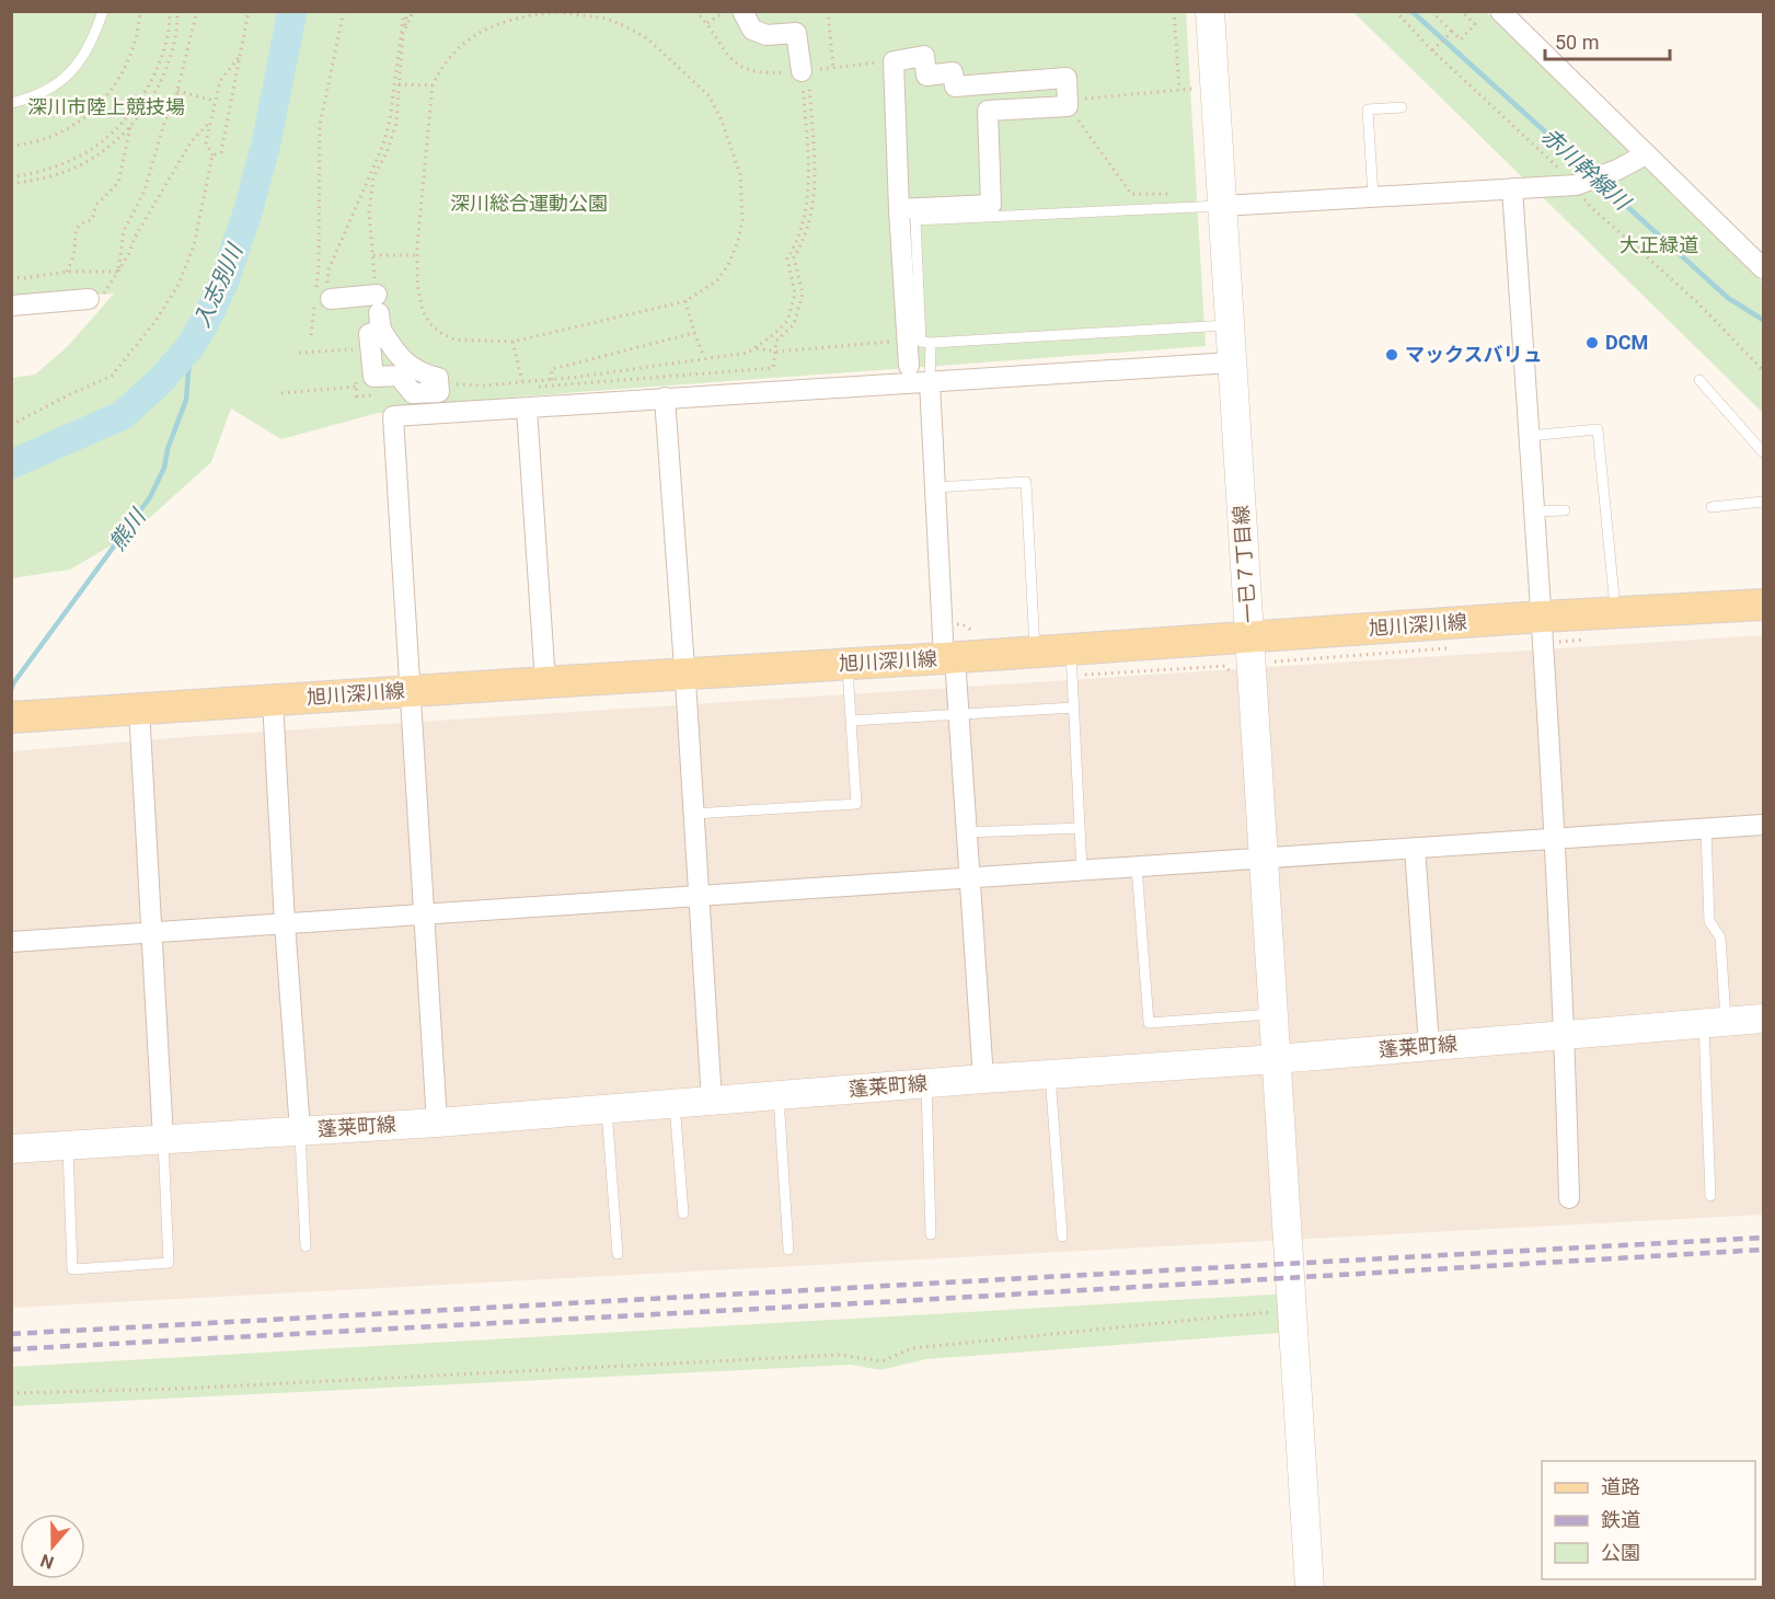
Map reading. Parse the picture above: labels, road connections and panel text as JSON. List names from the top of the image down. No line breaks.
{"streets":{"main road":["旭川深川線"],"street":["一已７丁目線","蓬莱町線"]},"crossings":[["一已７丁目線","旭川深川線"],["一已７丁目線","蓬莱町線"]],"water":["赤川幹線川","入志別川","熊川"],"parks":["深川市陸上競技場","深川総合運動公園","大正緑道"],"places":["DCM","マックスバリュ"],"legend":["道路","鉄道","公園"],"scale_bar":"50 m","north":"bottom"}
